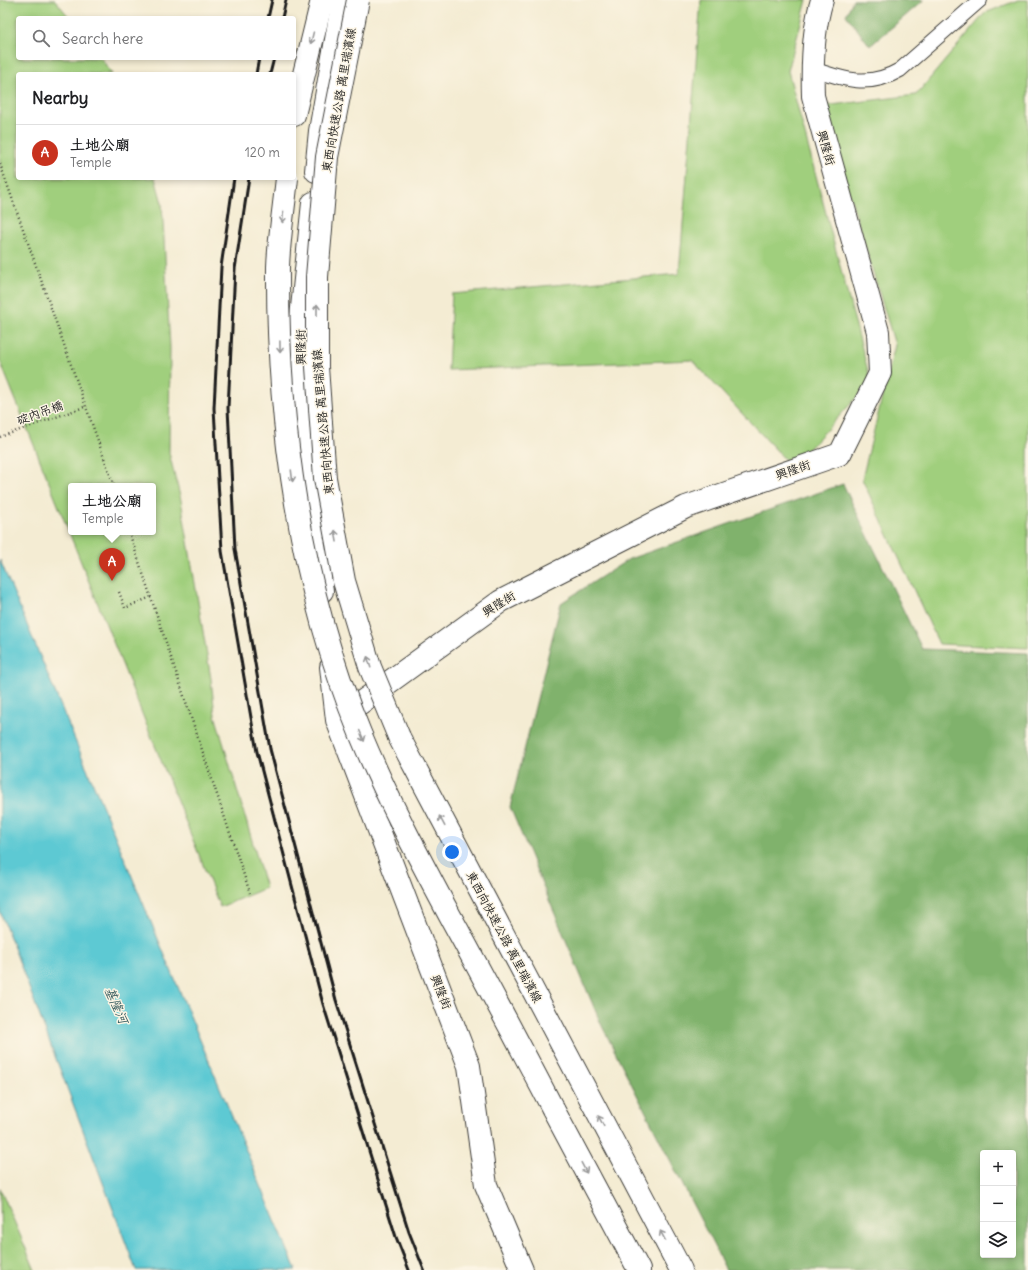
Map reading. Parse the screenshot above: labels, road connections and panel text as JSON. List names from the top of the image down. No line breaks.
{"streets":{"main road":["東西向快速公路 萬里瑞濱線","興隆街"],"path":["碇內吊橋"]},"water":["基隆河"],"page":{"search":"Search here","heading":"Nearby","list":[{"mark":"A","name":"土地公廟","note":"Temple","value":"120 m"}],"popup":["土地公廟","Temple"],"pins":"A","map_buttons":["+","−"]}}
